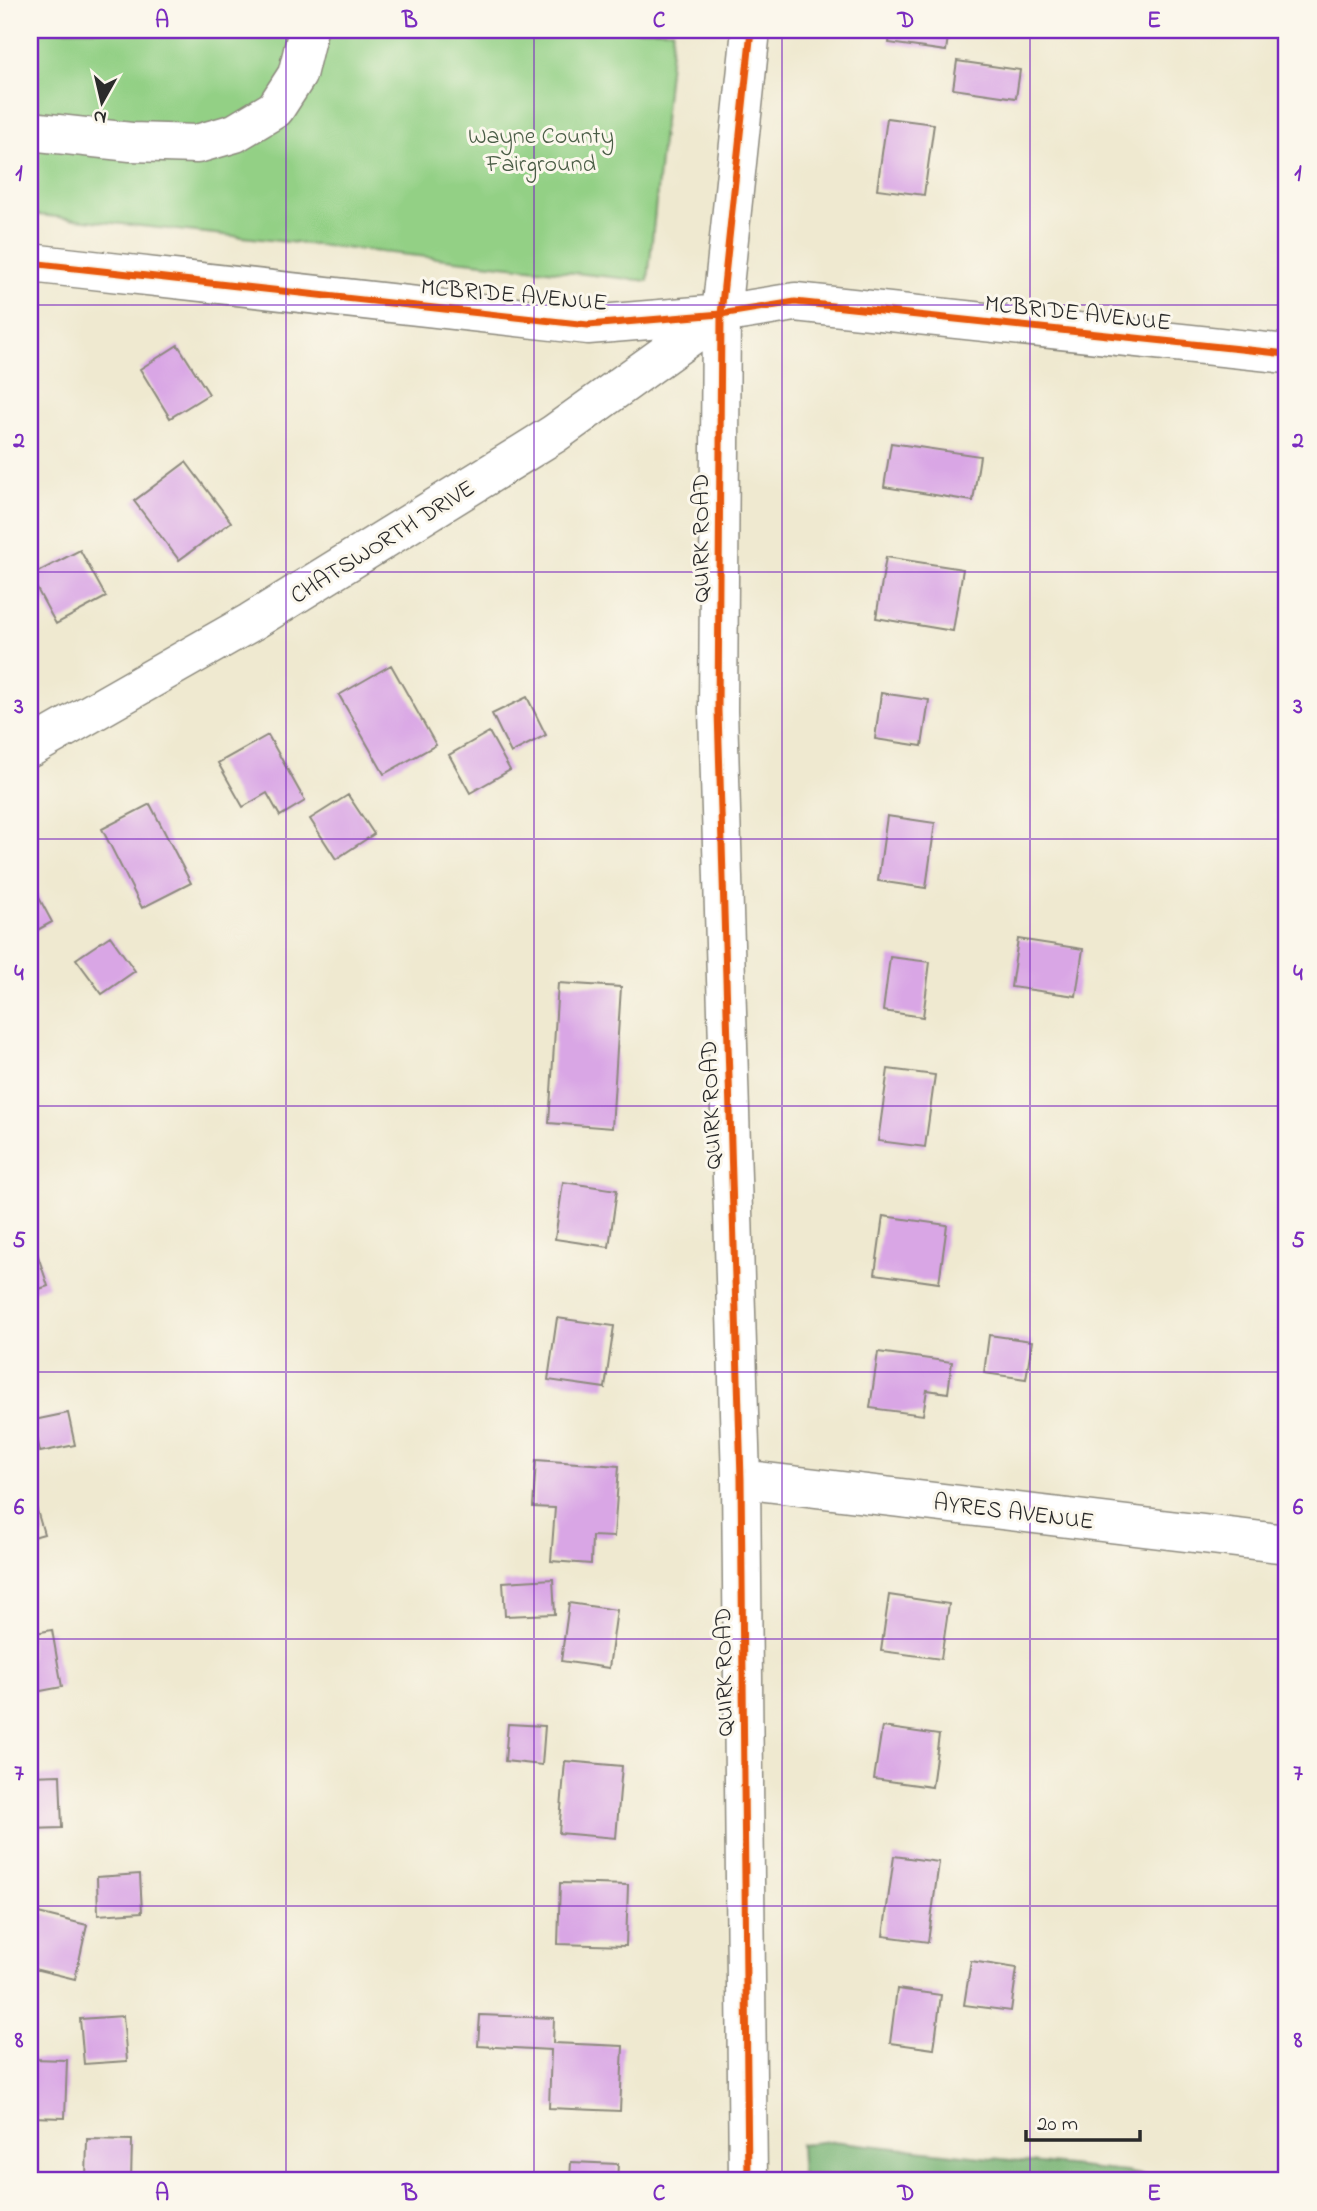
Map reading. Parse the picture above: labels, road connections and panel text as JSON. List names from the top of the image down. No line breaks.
{"streets":{"street":["MCBRIDE AVENUE","QUIRK ROAD","CHATSWORTH DRIVE","AYRES AVENUE"]},"crossings":[["MCBRIDE AVENUE","QUIRK ROAD"],["MCBRIDE AVENUE","CHATSWORTH DRIVE"],["QUIRK ROAD","CHATSWORTH DRIVE"],["QUIRK ROAD","AYRES AVENUE"]],"parks":["Wayne County Fairground"],"scale_bar":"20 m","north":"bottom","grid":{"columns":["A","B","C","D","E"],"rows":["1","2","3","4","5","6","7","8"]}}
